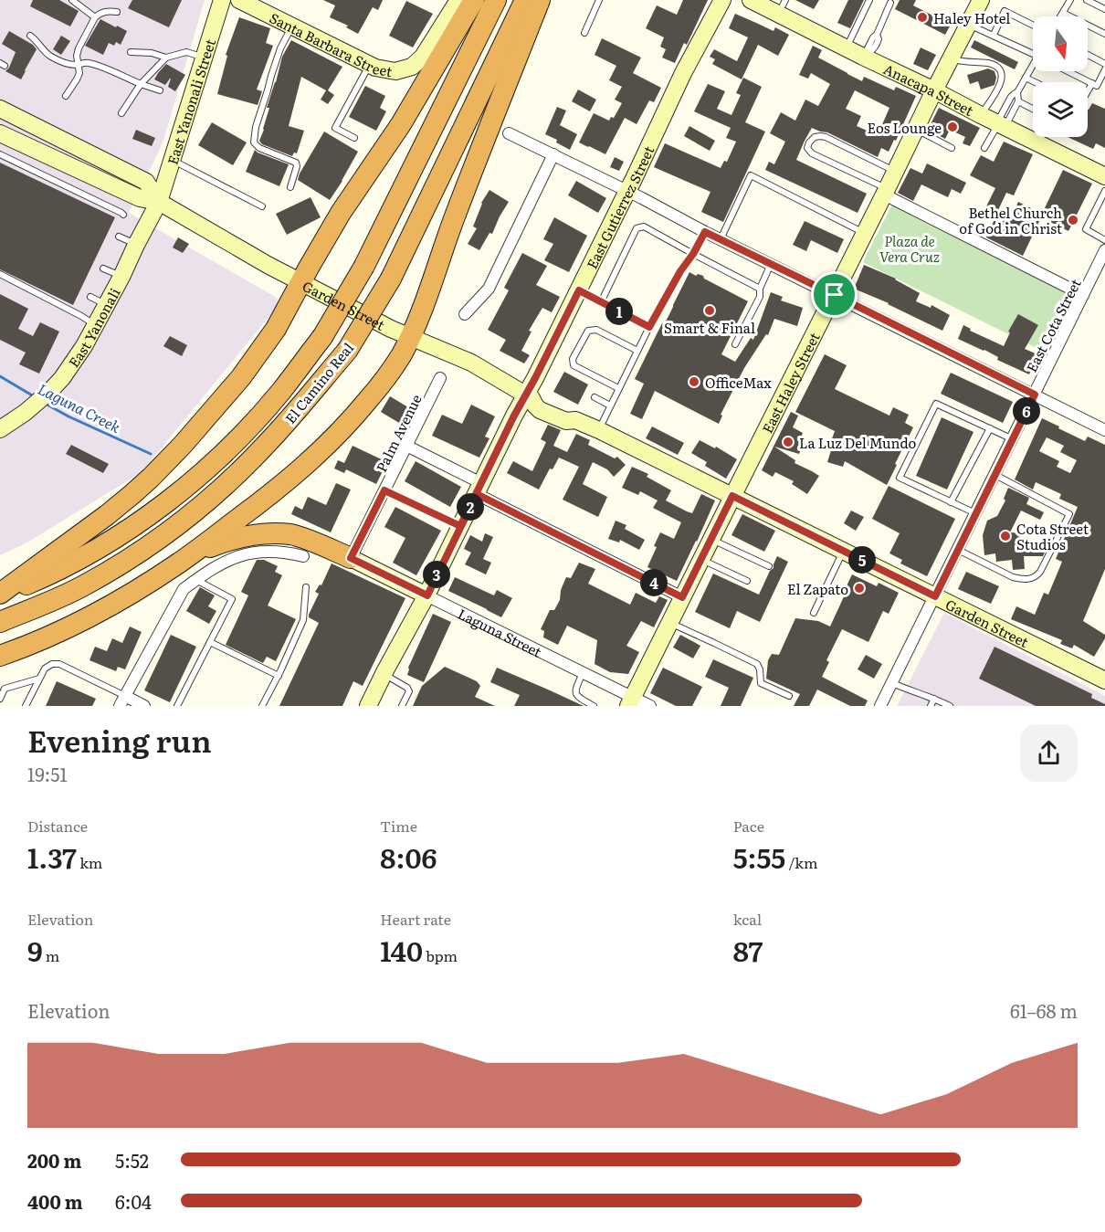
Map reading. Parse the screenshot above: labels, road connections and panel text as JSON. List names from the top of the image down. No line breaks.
{"streets":{"highway":["El Camino Real"],"main road":["Santa Barbara Street","Anacapa Street","East Yanonali Street","East Gutierrez Street","Garden Street","East Yanonali","East Haley Street","Laguna Street"],"street":["East Cota Street","Palm Avenue"]},"crossings":[["Anacapa Street","East Haley Street"],["East Yanonali Street","Garden Street"],["East Yanonali Street","East Yanonali"],["East Gutierrez Street","Garden Street"],["East Gutierrez Street","Laguna Street"],["Garden Street","East Cota Street"],["Garden Street","East Yanonali"],["Garden Street","East Haley Street"],["East Haley Street","Laguna Street"],["Palm Avenue","Laguna Street"]],"water":["Laguna Creek"],"parks":["Plaza de Vera Cruz"],"places":["Haley Hotel","Eos Lounge","Bethel Church of God in Christ","Smart & Final","OfficeMax","La Luz Del Mundo","Cota Street Studios","El Zapato"],"north":"bottom","page":{"pins":["1","6","2","5","3","4"],"heading":["Evening run","19:51"],"stats":[["Distance","1.37 km"],["Time","8:06"],["Pace","5:55 /km"],["Elevation","9 m"],["Heart rate","140 bpm"],["kcal","87"]],"chart":["Elevation","61–68 m"],"list":[{"name":"200 m","note":"5:52"},{"name":"400 m","note":"6:04"}]}}
